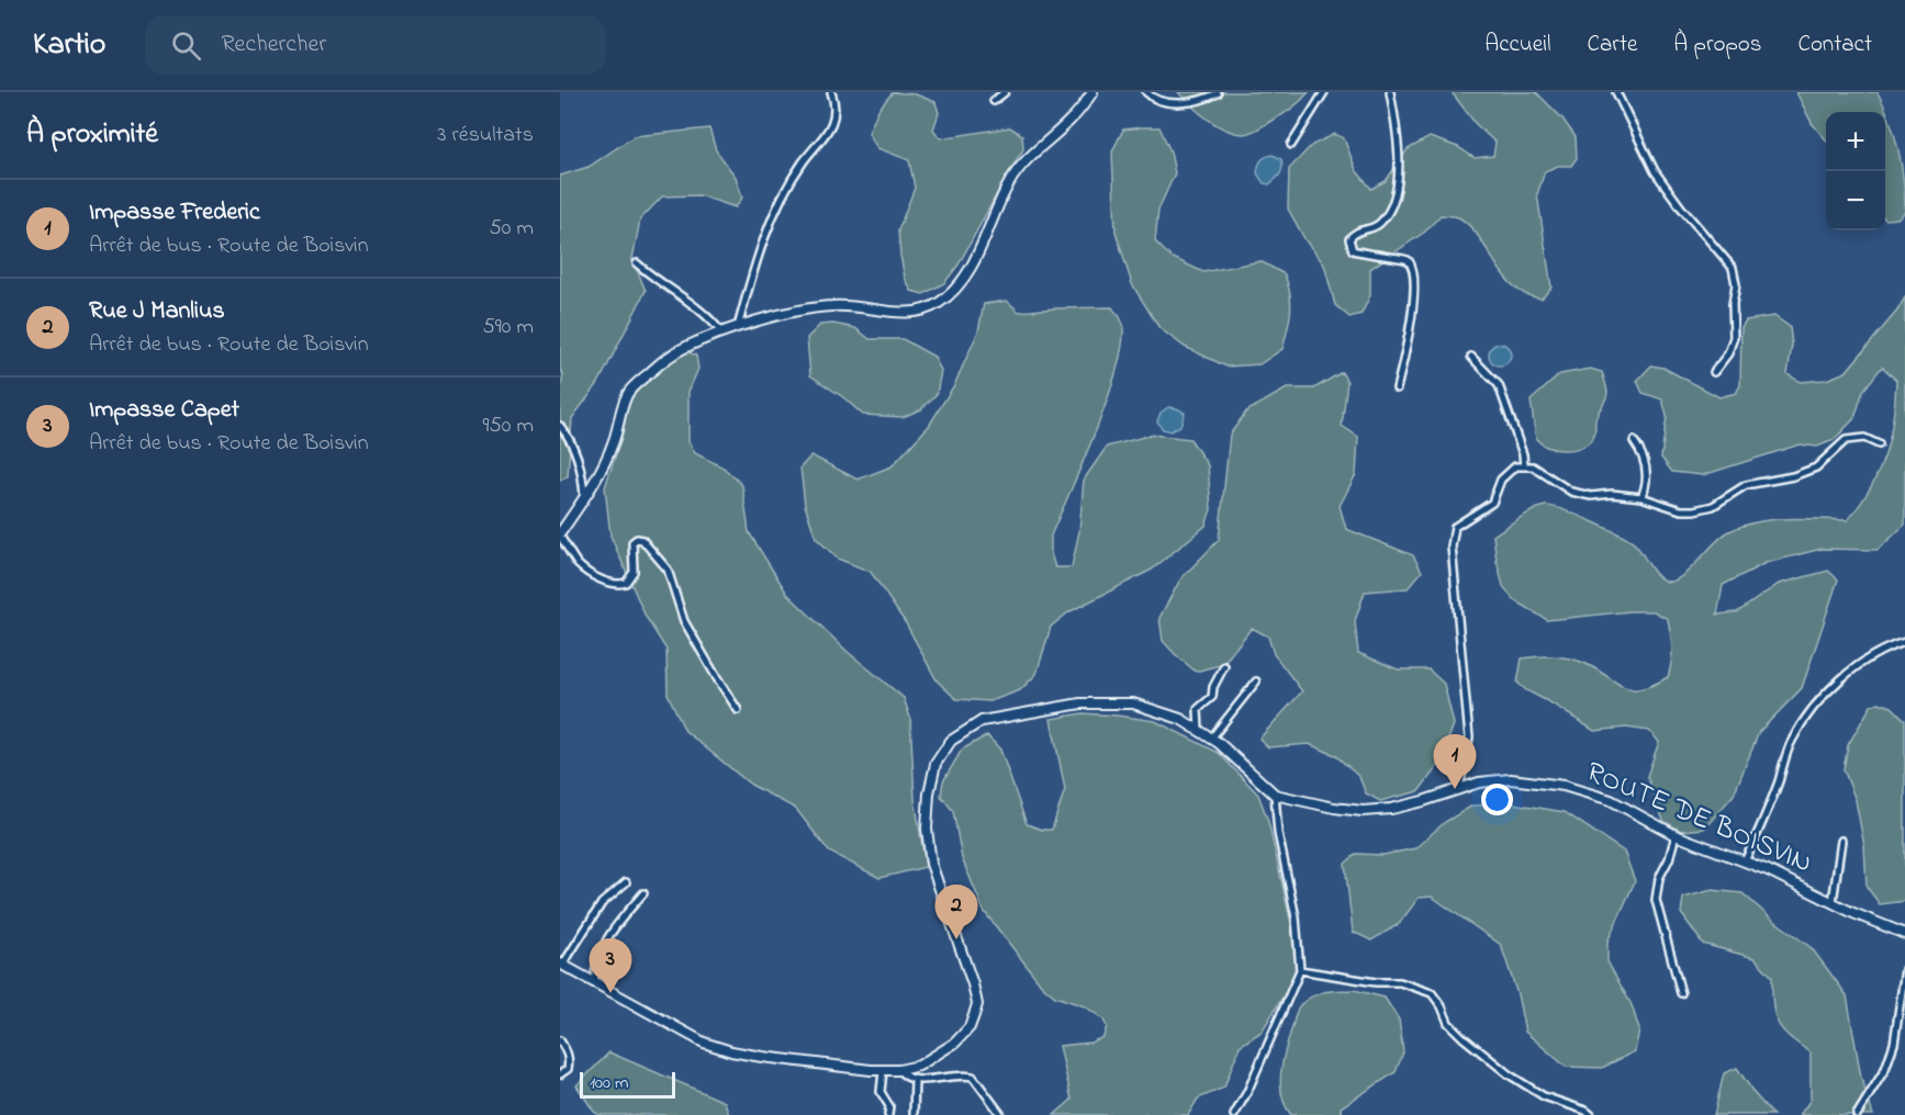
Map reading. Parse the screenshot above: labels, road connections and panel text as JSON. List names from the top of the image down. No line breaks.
{"streets":{"main road":["ROUTE DE BOISVIN"]},"scale_bar":"100 m","page":{"header":"Kartio","search":"Rechercher","nav":["Accueil","Carte","À propos","Contact"],"heading":["À proximité","3 résultats"],"map_buttons":["+","−"],"list":[{"mark":"1","name":"Impasse Frederic","note":"Arrêt de bus · Route de Boisvin","value":"50 m"},{"mark":"2","name":"Rue J Manlius","note":"Arrêt de bus · Route de Boisvin","value":"590 m"},{"mark":"3","name":"Impasse Capet","note":"Arrêt de bus · Route de Boisvin","value":"950 m"}],"pins":["1","2","3"],"scale":"100 m"}}
